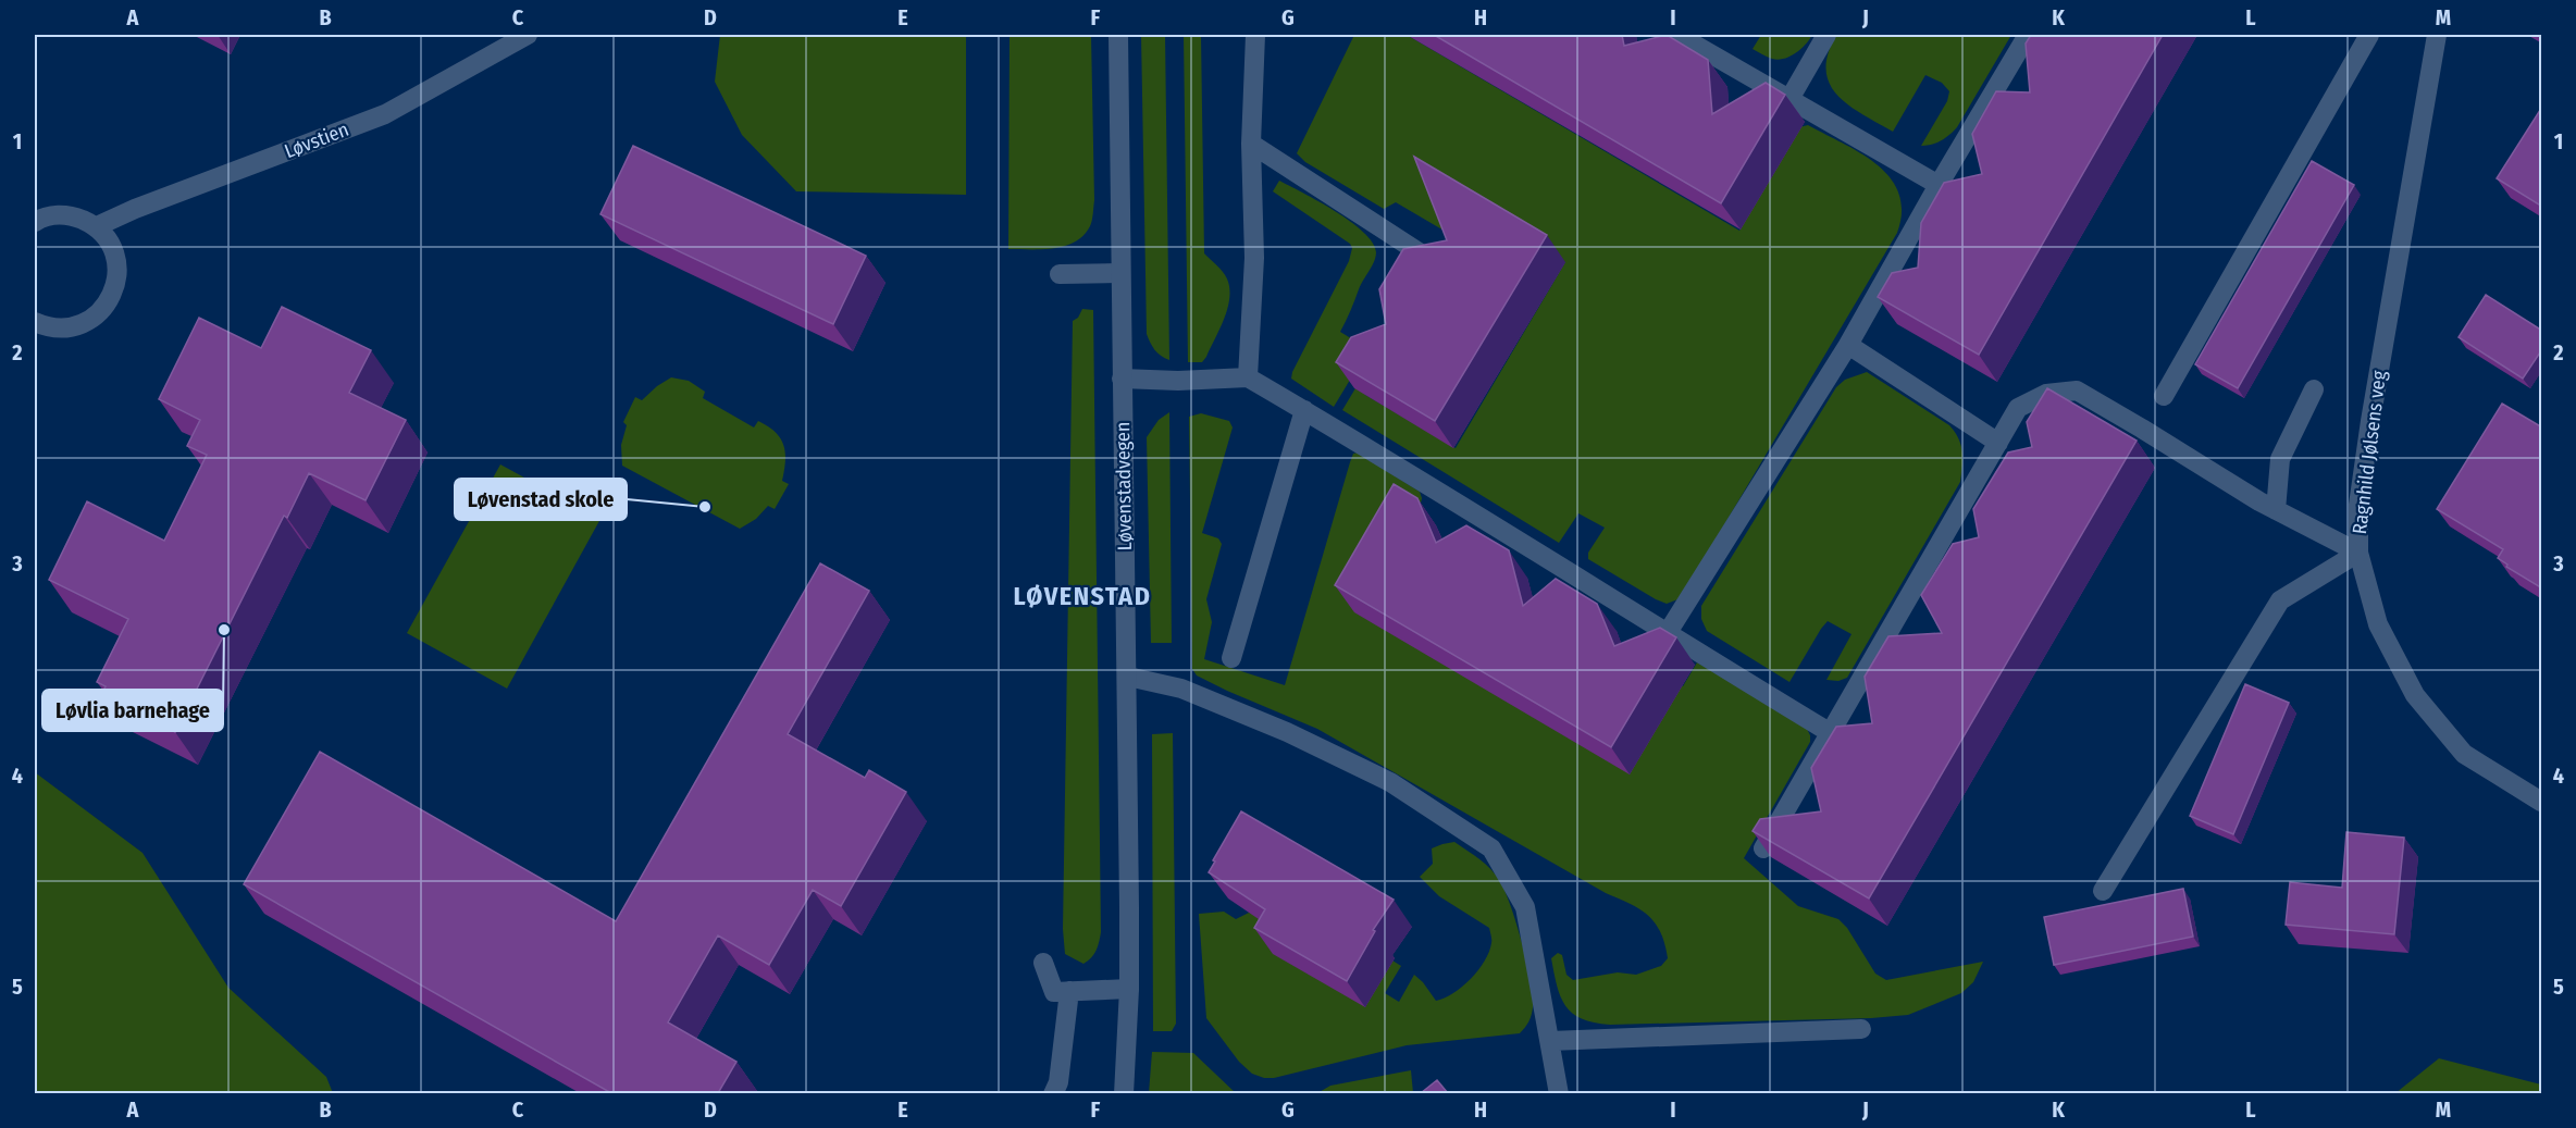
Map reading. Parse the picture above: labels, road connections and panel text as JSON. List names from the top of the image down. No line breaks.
{"streets":{"street":["Løvstien","Ragnhild Jølsens veg","Løvenstadvegen"]},"districts":["LØVENSTAD"],"places":["Løvenstad skole","Løvlia barnehage"],"grid":{"columns":["A","B","C","D","E","F","G","H","I","J","K","L","M"],"rows":["1","2","3","4","5"]}}
